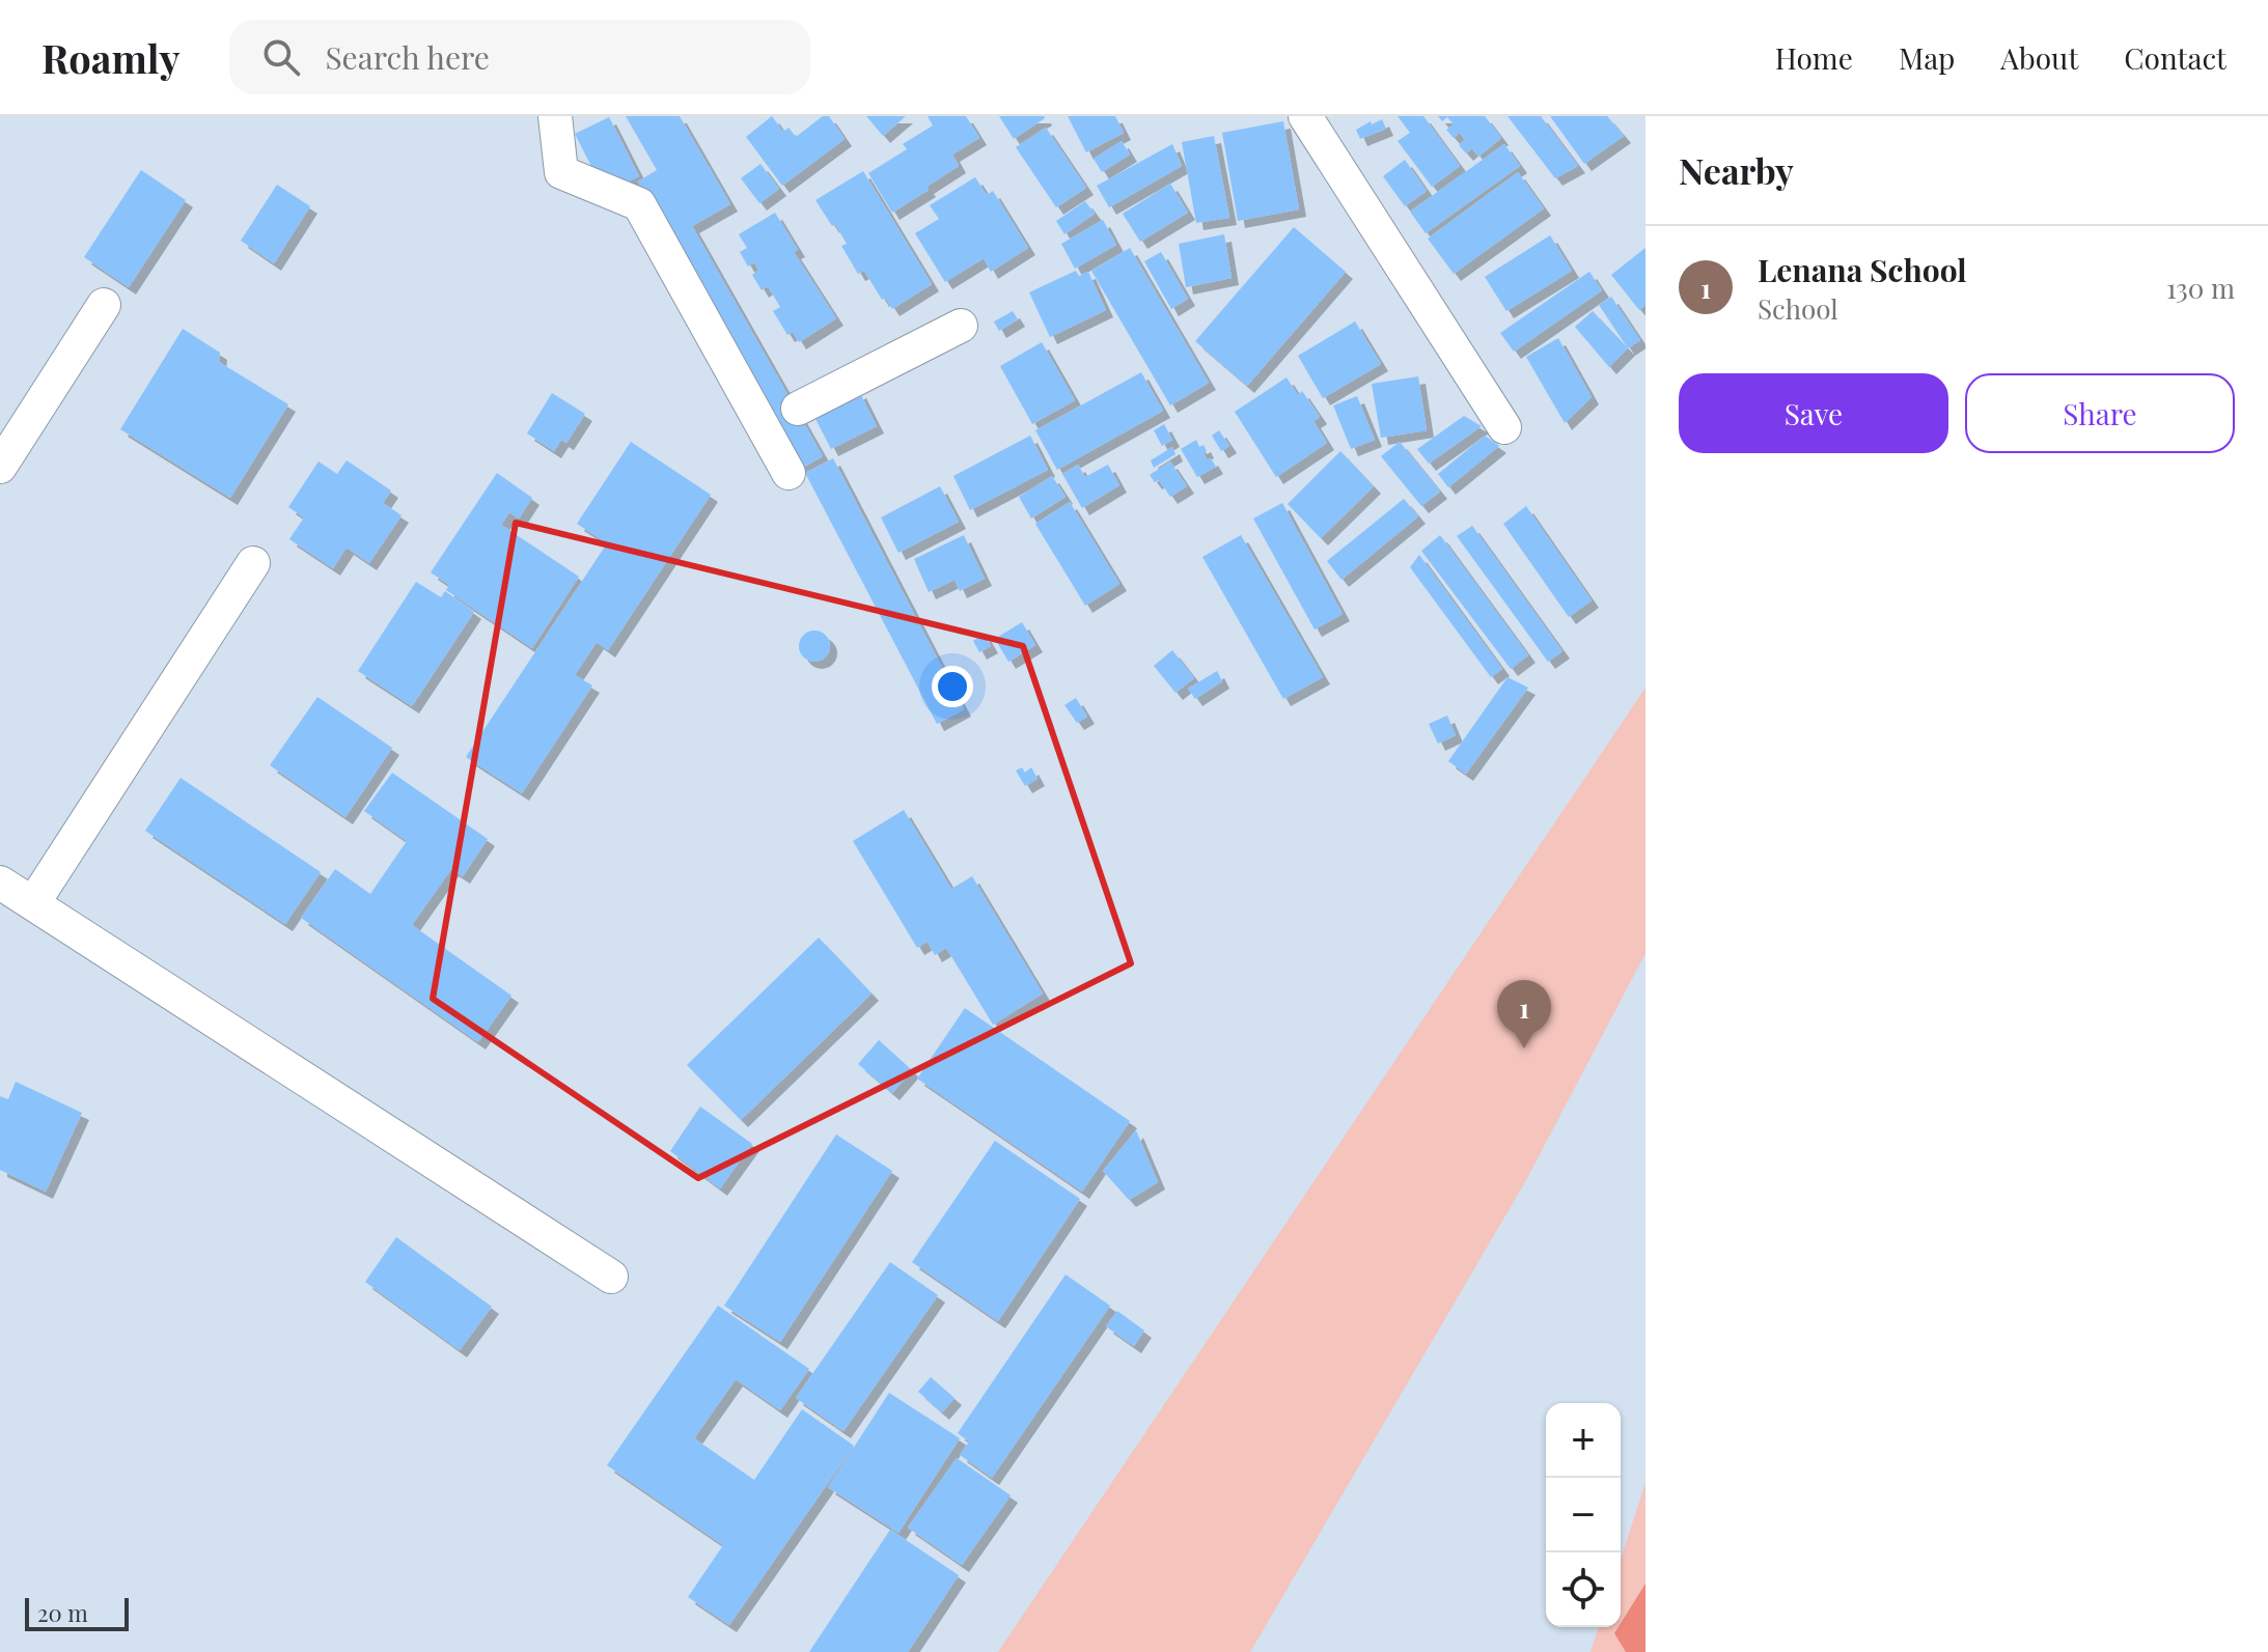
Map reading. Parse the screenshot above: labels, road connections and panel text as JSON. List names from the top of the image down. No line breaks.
{"scale_bar":"20 m","page":{"header":"Roamly","search":"Search here","nav":["Home","Map","About","Contact"],"heading":"Nearby","list":[{"mark":"1","name":"Lenana School","note":"School","value":"130 m"}],"buttons":["Save","Share"],"pins":"1","map_buttons":["+","−"],"scale":"20 m"}}
